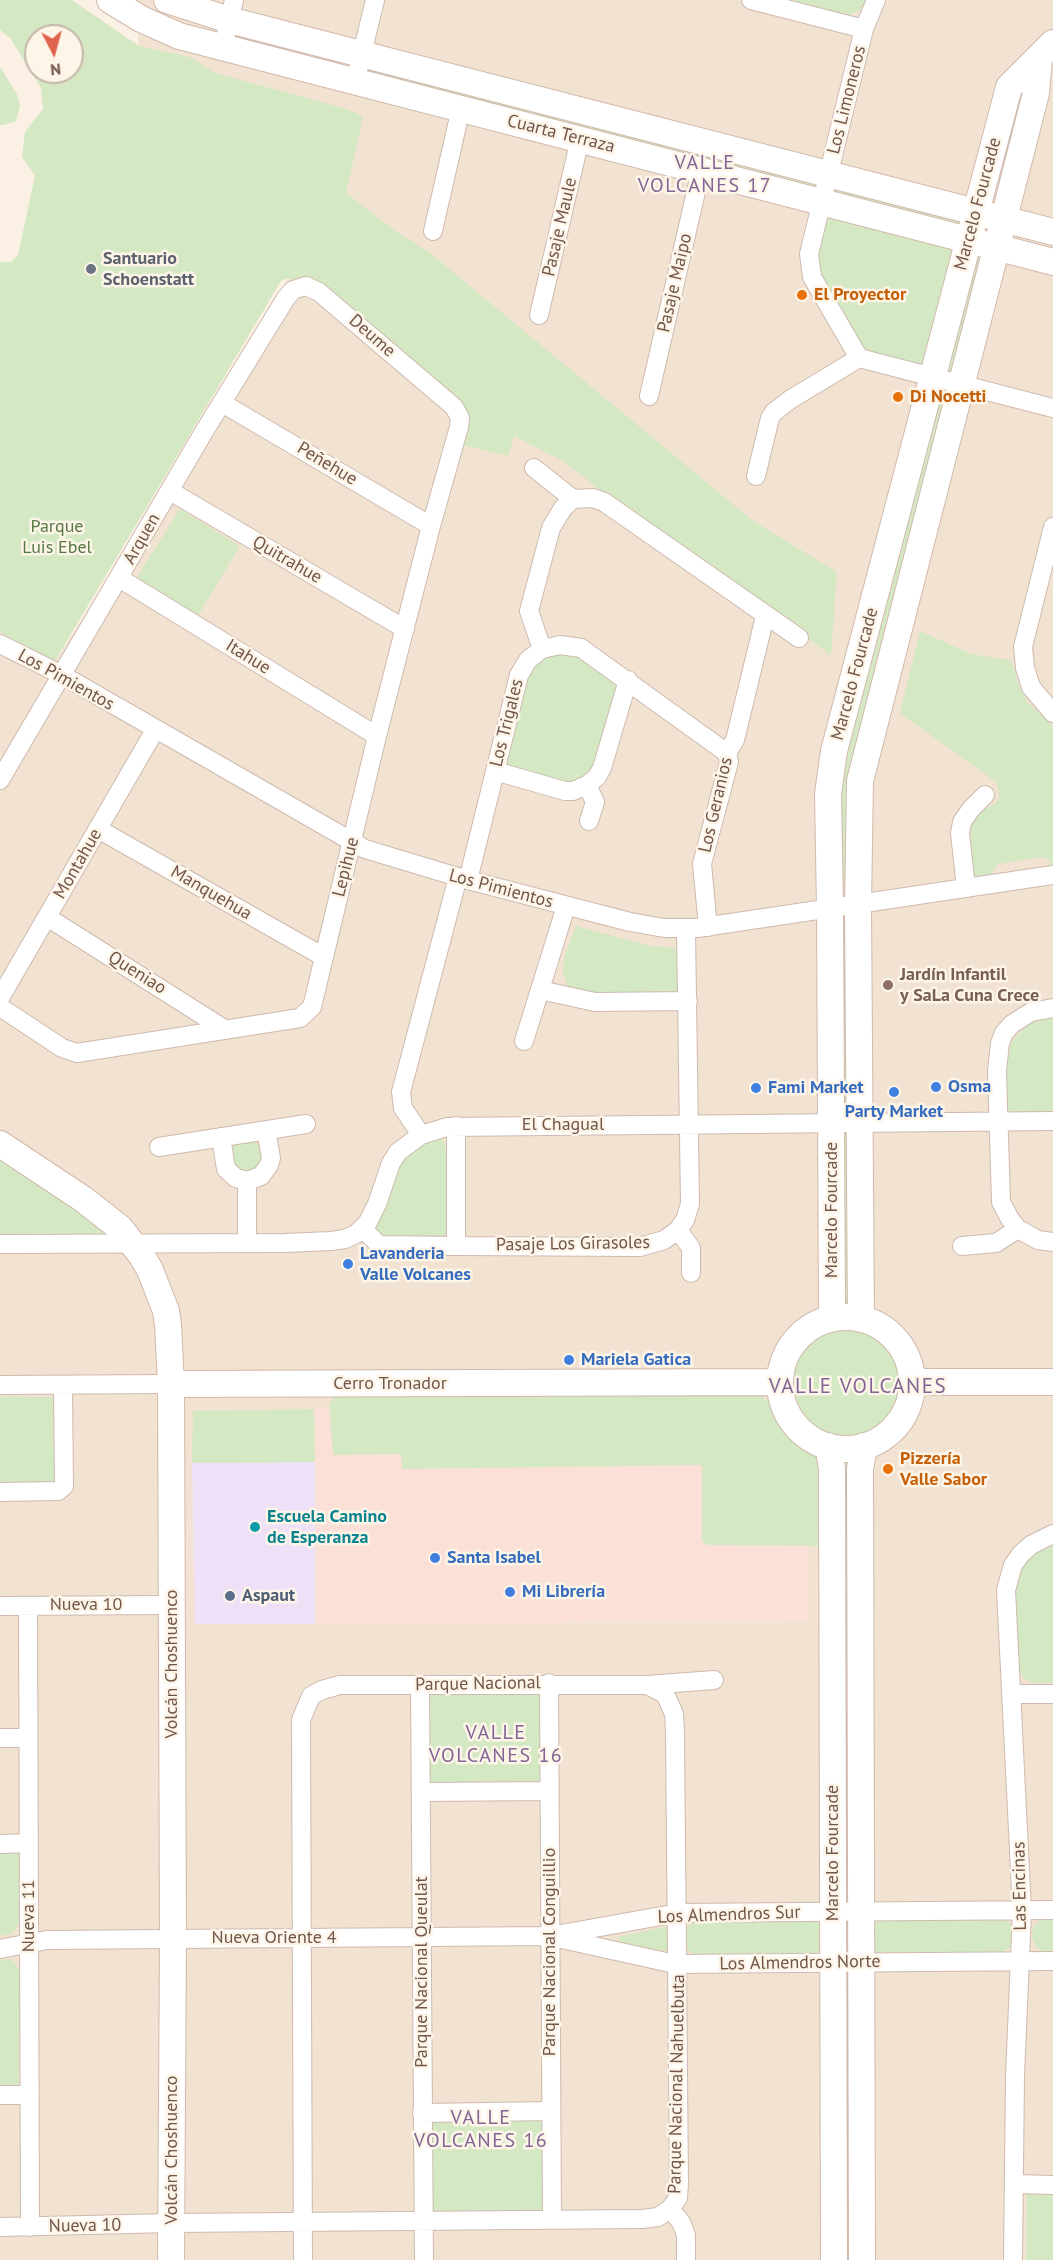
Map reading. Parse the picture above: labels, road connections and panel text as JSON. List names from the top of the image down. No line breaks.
{"streets":{"street":["Los Limoneros","Cuarta Terraza","Marcelo Fourcade","Pasaje Maule","Pasaje Maipo","Deume","Peñehue","Arquen","Quitrahue","Itahue","Los Pimientos","Los Trigales","Los Geranios","Montahue","Lepihue","Manquehua","Queniao","El Chagual","Pasaje Los Girasoles","Cerro Tronador","Nueva 10","Volcán Choshuenco","Parque Nacional","Las Encinas","Los Almendros Sur","Nueva 11","Nueva Oriente 4","Parque Nacional Conguillio","Los Almendros Norte","Parque Nacional Queulat","Parque Nacional Nahuelbuta"]},"crossings":[["Los Limoneros","Cuarta Terraza"],["Cuarta Terraza","Marcelo Fourcade"],["Cuarta Terraza","Pasaje Maule"],["Cuarta Terraza","Pasaje Maipo"],["Marcelo Fourcade","Los Pimientos"],["Marcelo Fourcade","El Chagual"],["Marcelo Fourcade","Cerro Tronador"],["Marcelo Fourcade","Los Almendros Sur"],["Marcelo Fourcade","Los Almendros Norte"],["Deume","Arquen"],["Deume","Lepihue"],["Peñehue","Arquen"],["Peñehue","Lepihue"],["Arquen","Quitrahue"],["Arquen","Itahue"],["Arquen","Los Pimientos"],["Quitrahue","Lepihue"],["Itahue","Lepihue"],["Los Pimientos","Los Trigales"],["Los Pimientos","Los Geranios"],["Los Pimientos","Montahue"],["Los Pimientos","Lepihue"],["Los Trigales","El Chagual"],["Montahue","Manquehua"],["Montahue","Queniao"],["Lepihue","Manquehua"],["Lepihue","Queniao"],["El Chagual","Pasaje Los Girasoles"],["Cerro Tronador","Volcán Choshuenco"],["Nueva 10","Volcán Choshuenco"],["Nueva 10","Nueva 11"],["Nueva 10","Parque Nacional Nahuelbuta"],["Volcán Choshuenco","Nueva Oriente 4"],["Volcán Choshuenco","Parque Nacional Nahuelbuta"],["Parque Nacional","Nueva Oriente 4"],["Parque Nacional","Parque Nacional Conguillio"],["Parque Nacional","Parque Nacional Queulat"],["Parque Nacional","Parque Nacional Nahuelbuta"],["Las Encinas","Los Almendros Sur"],["Las Encinas","Los Almendros Norte"],["Los Almendros Sur","Nueva Oriente 4"],["Los Almendros Sur","Parque Nacional Conguillio"],["Los Almendros Sur","Los Almendros Norte"],["Los Almendros Sur","Parque Nacional Nahuelbuta"],["Nueva 11","Nueva Oriente 4"],["Nueva Oriente 4","Parque Nacional Conguillio"],["Nueva Oriente 4","Los Almendros Norte"],["Nueva Oriente 4","Parque Nacional Queulat"],["Parque Nacional Conguillio","Los Almendros Norte"],["Parque Nacional Conguillio","Parque Nacional Nahuelbuta"],["Los Almendros Norte","Parque Nacional Nahuelbuta"],["Parque Nacional Queulat","Parque Nacional Nahuelbuta"]],"districts":["VALLE VOLCANES 17","VALLE VOLCANES","VALLE VOLCANES 16","VALLE VOLCANES 16"],"parks":["Parque Luis Ebel"],"places":["Santuario Schoenstatt","El Proyector","Di Nocetti","Jardín Infantil y SaLa Cuna Crece","Osma","Fami Market","Party Market","Lavanderia Valle Volcanes","Mariela Gatica","Pizzería Valle Sabor","Escuela Camino de Esperanza","Santa Isabel","Mi Librería","Aspaut"],"north":"bottom"}
